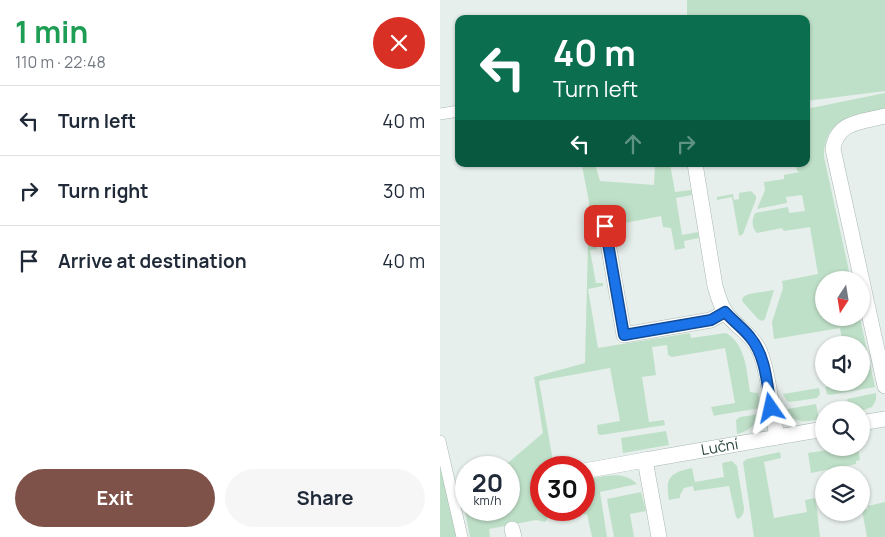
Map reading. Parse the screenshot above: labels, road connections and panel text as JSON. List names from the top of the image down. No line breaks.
{"streets":{"street":["Luční"]},"north":"bottom","page":{"heading":["1 min","110 m · 22:48"],"turn":["40 m","Turn left"],"list":[{"name":"Turn left","value":"40 m"},{"name":"Turn right","value":"30 m"},{"name":"Arrive at destination","value":"40 m"}],"speed":"20 km/h","limit":"30","buttons":["Exit","Share"]}}
